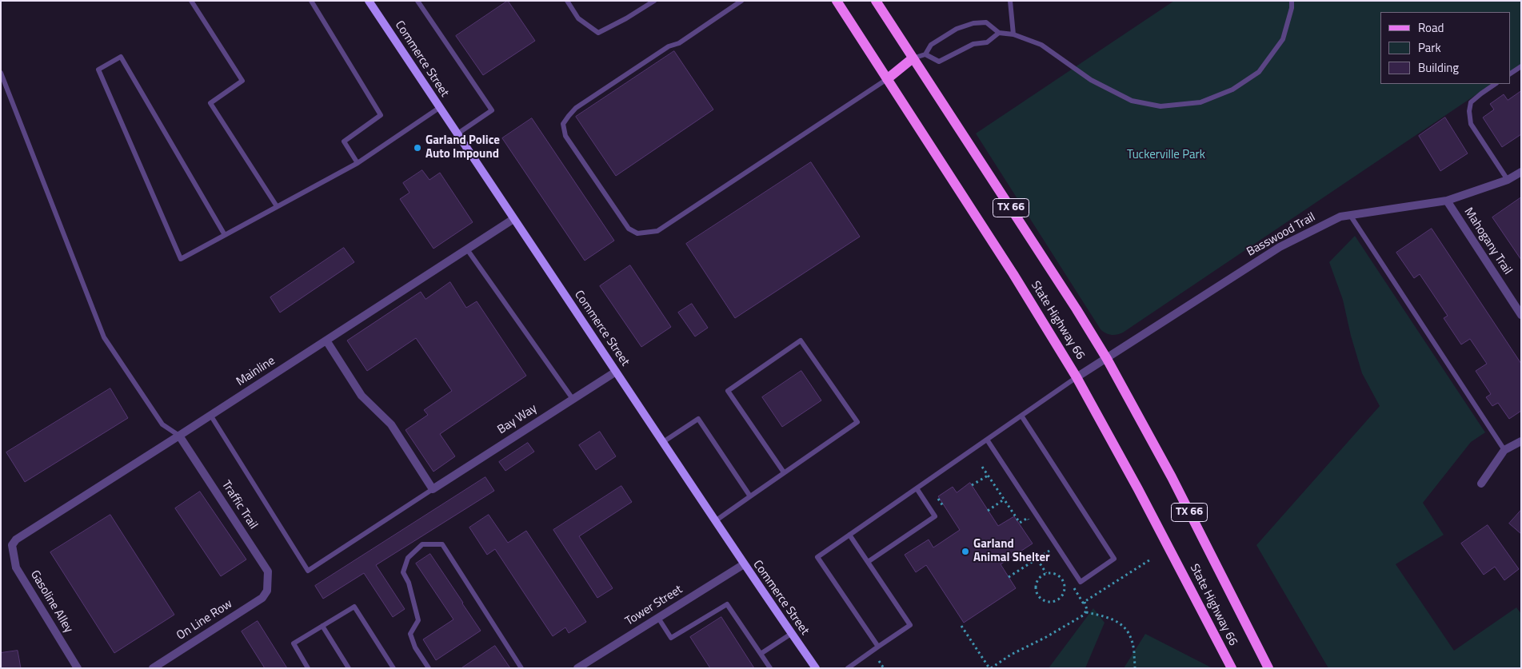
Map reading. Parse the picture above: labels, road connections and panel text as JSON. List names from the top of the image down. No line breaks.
{"streets":{"main road":["TX 66","State Highway 66"],"street":["Commerce Street","Basswood Trail","Mahogany Trail","Mainline","Bay Way","Traffic Trail","Gasoline Alley","Tower Street","On Line Row"]},"crossings":[["Commerce Street","Mainline"],["Commerce Street","Bay Way"],["Commerce Street","Tower Street"],["Basswood Trail","Mahogany Trail"],["Basswood Trail","State Highway 66"],["Mainline","Traffic Trail"],["Mainline","Gasoline Alley"],["Traffic Trail","On Line Row"]],"parks":["Tuckerville Park"],"places":["Garland Police Auto Impound","Garland Animal Shelter"],"legend":["Road","Park","Building"]}
